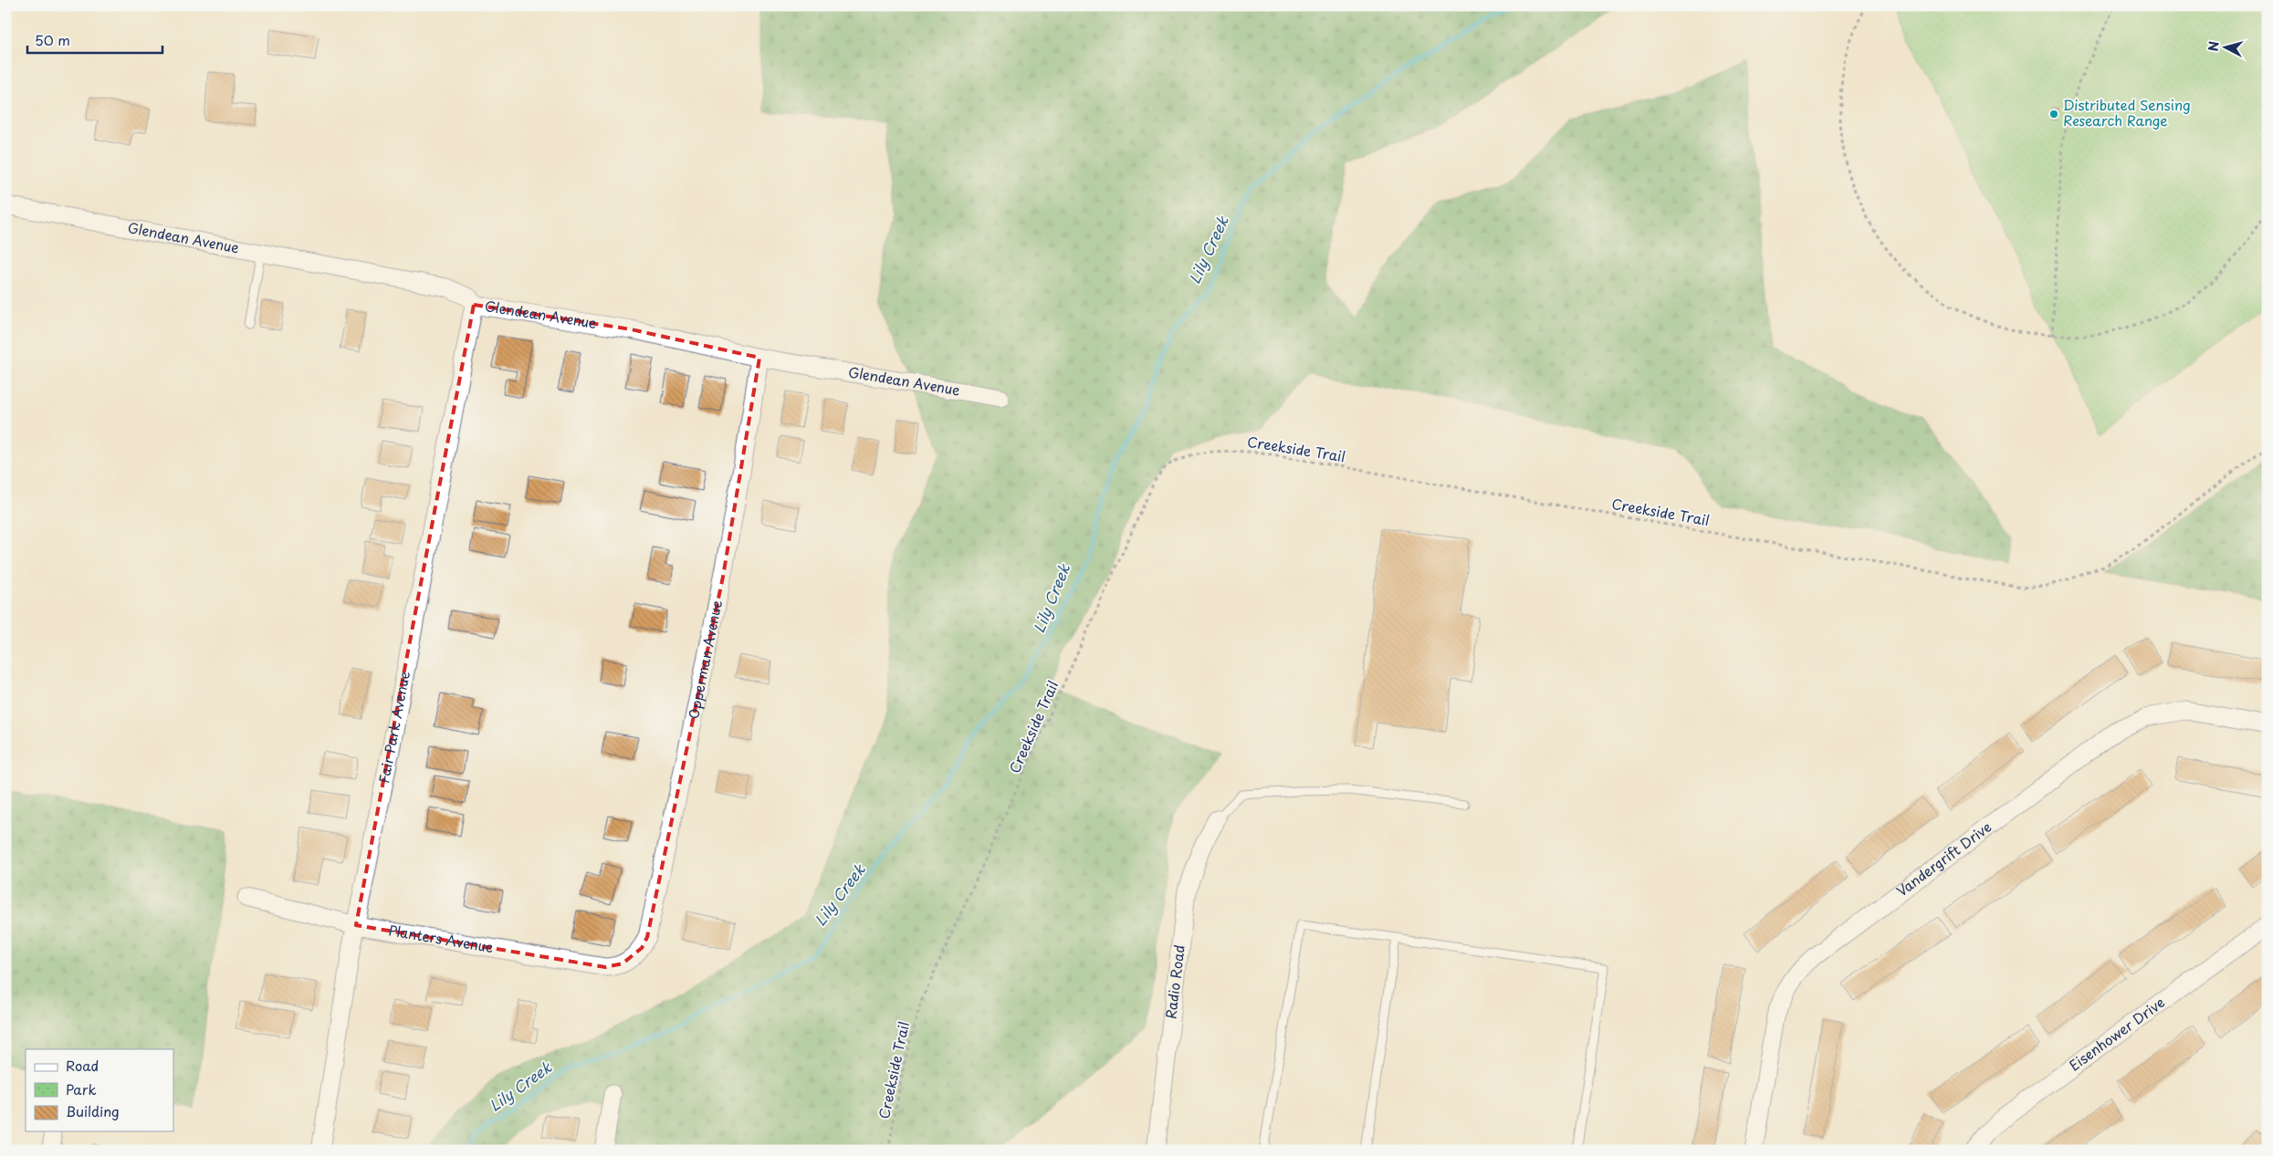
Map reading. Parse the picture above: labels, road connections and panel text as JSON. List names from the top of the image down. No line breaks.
{"streets":{"street":["Glendean Avenue","Opperman Avenue","Fair Park Avenue","Vandergrift Drive","Planters Avenue","Radio Road","Eisenhower Drive"],"path":["Creekside Trail"]},"crossings":[["Glendean Avenue","Opperman Avenue"],["Glendean Avenue","Fair Park Avenue"],["Opperman Avenue","Planters Avenue"],["Fair Park Avenue","Planters Avenue"]],"water":["Lily Creek"],"places":["Distributed Sensing Research Range"],"legend":["Road","Park","Building"],"scale_bar":"50 m","north":"left"}
